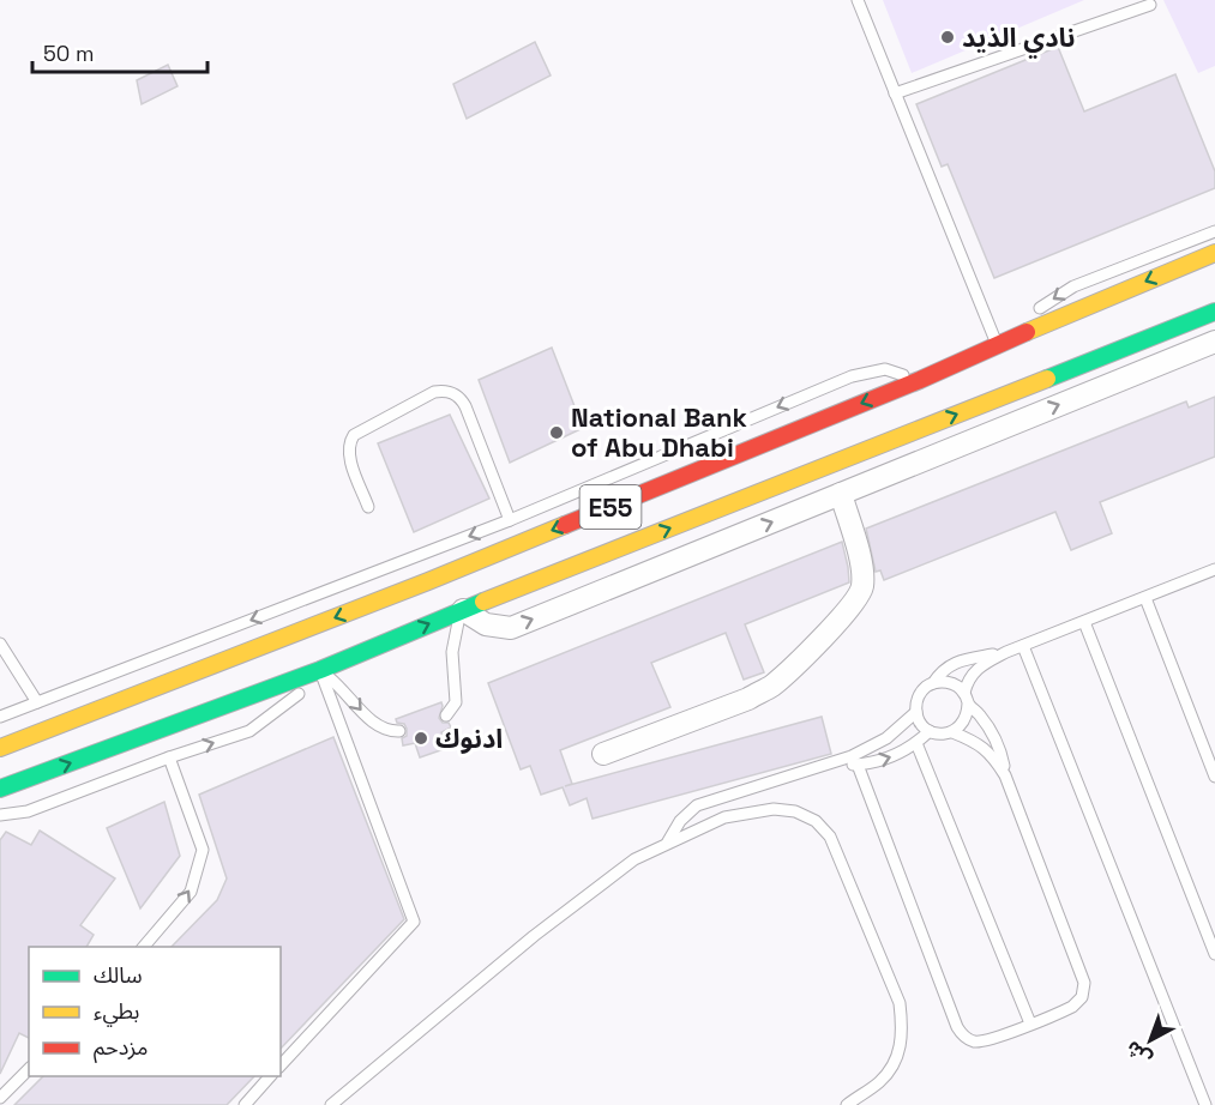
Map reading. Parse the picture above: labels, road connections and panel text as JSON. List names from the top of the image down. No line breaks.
{"streets":{"highway":["E55"]},"places":["نادي الذيد","National Bank of Abu Dhabi","ادنوك"],"legend":["سالك","بطيء","مزدحم"],"scale_bar":"50 m","north":"bottom left"}
